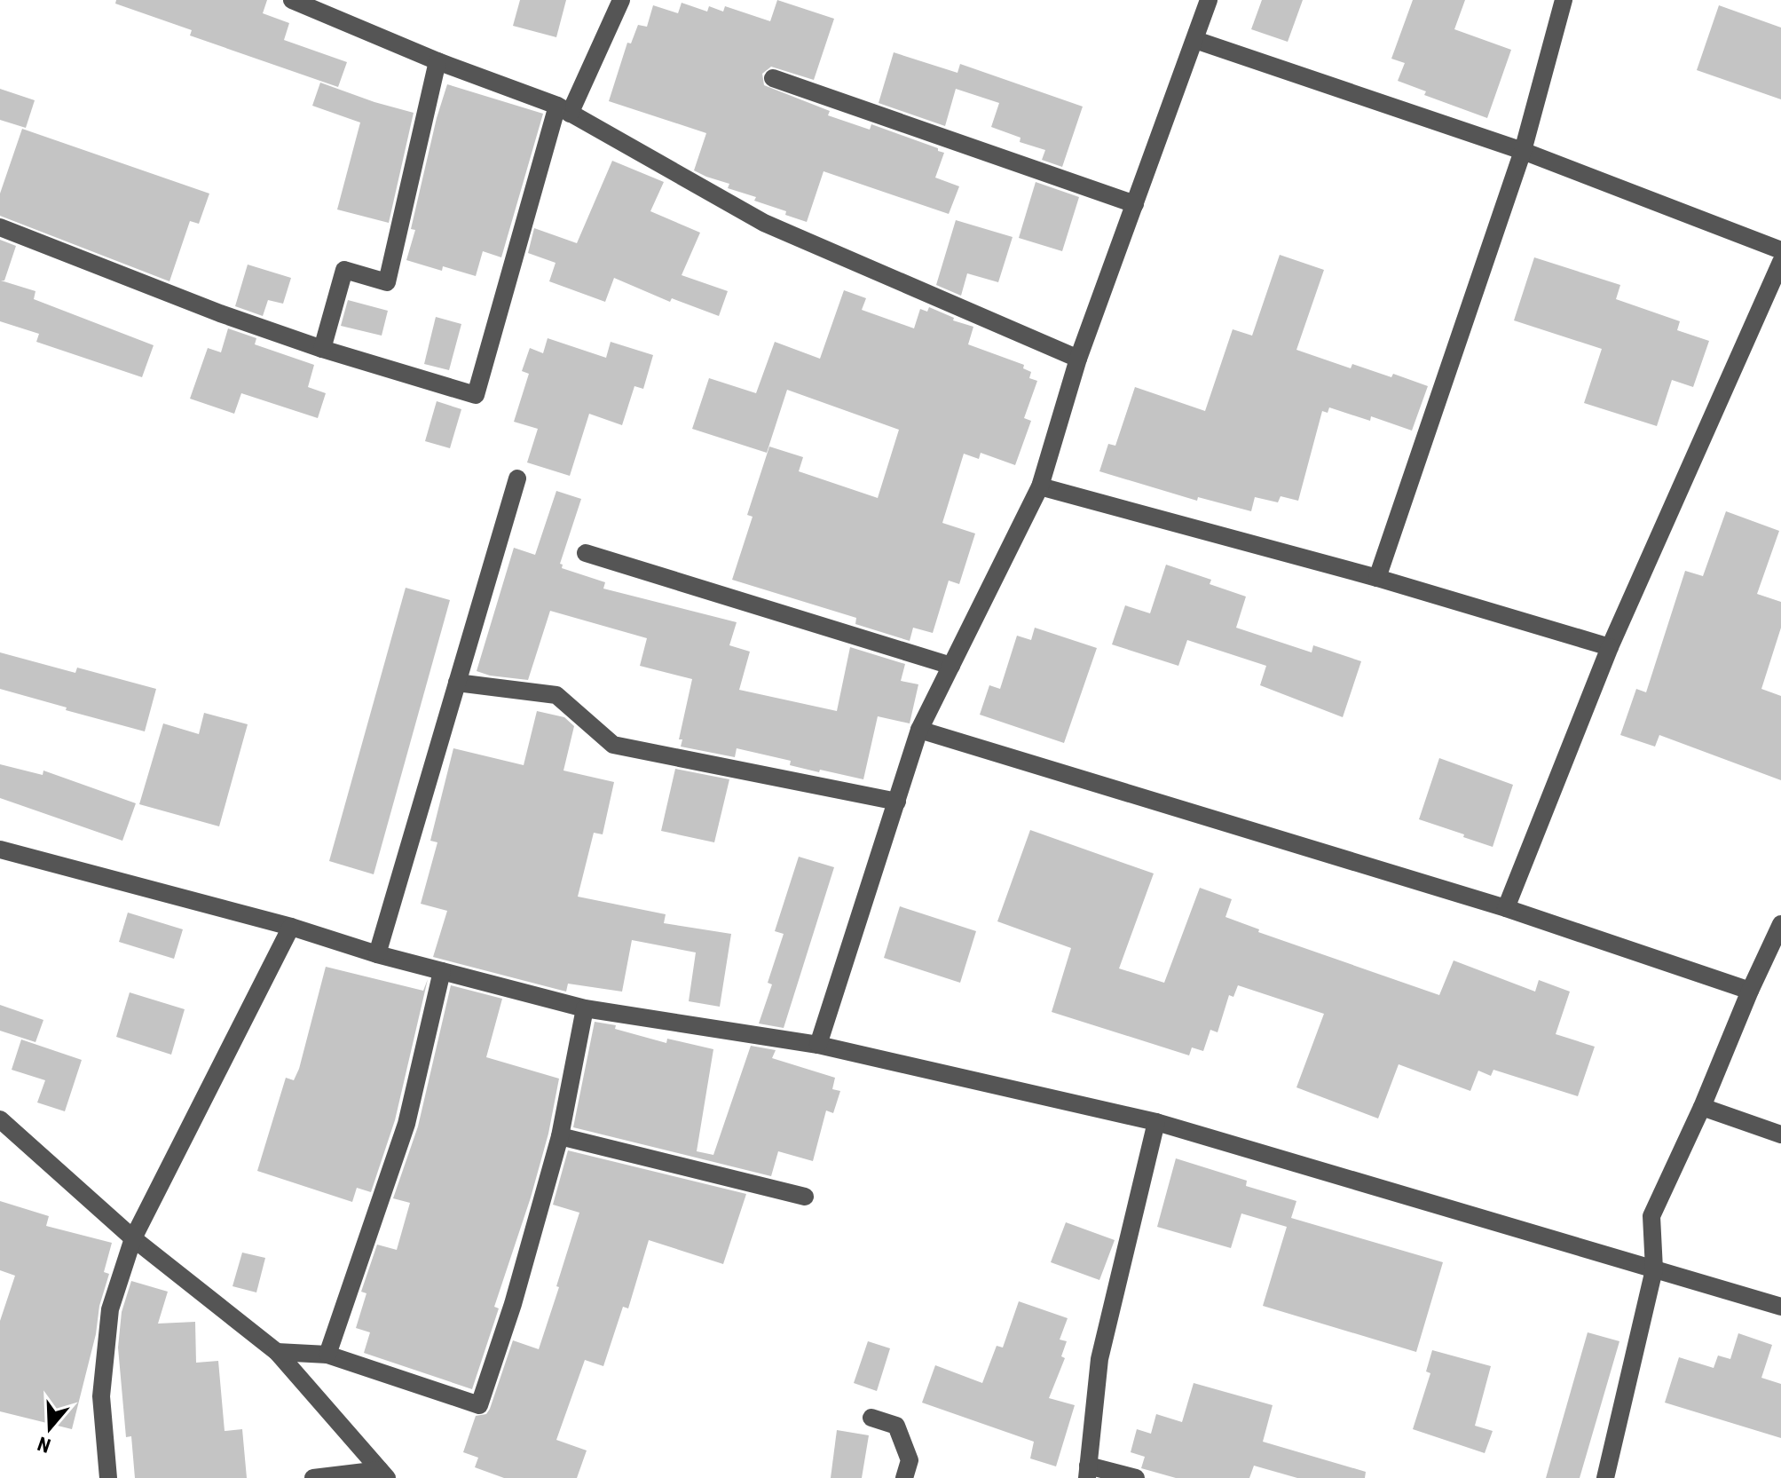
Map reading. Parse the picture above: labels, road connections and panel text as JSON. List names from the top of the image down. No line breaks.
{"north":"bottom"}
